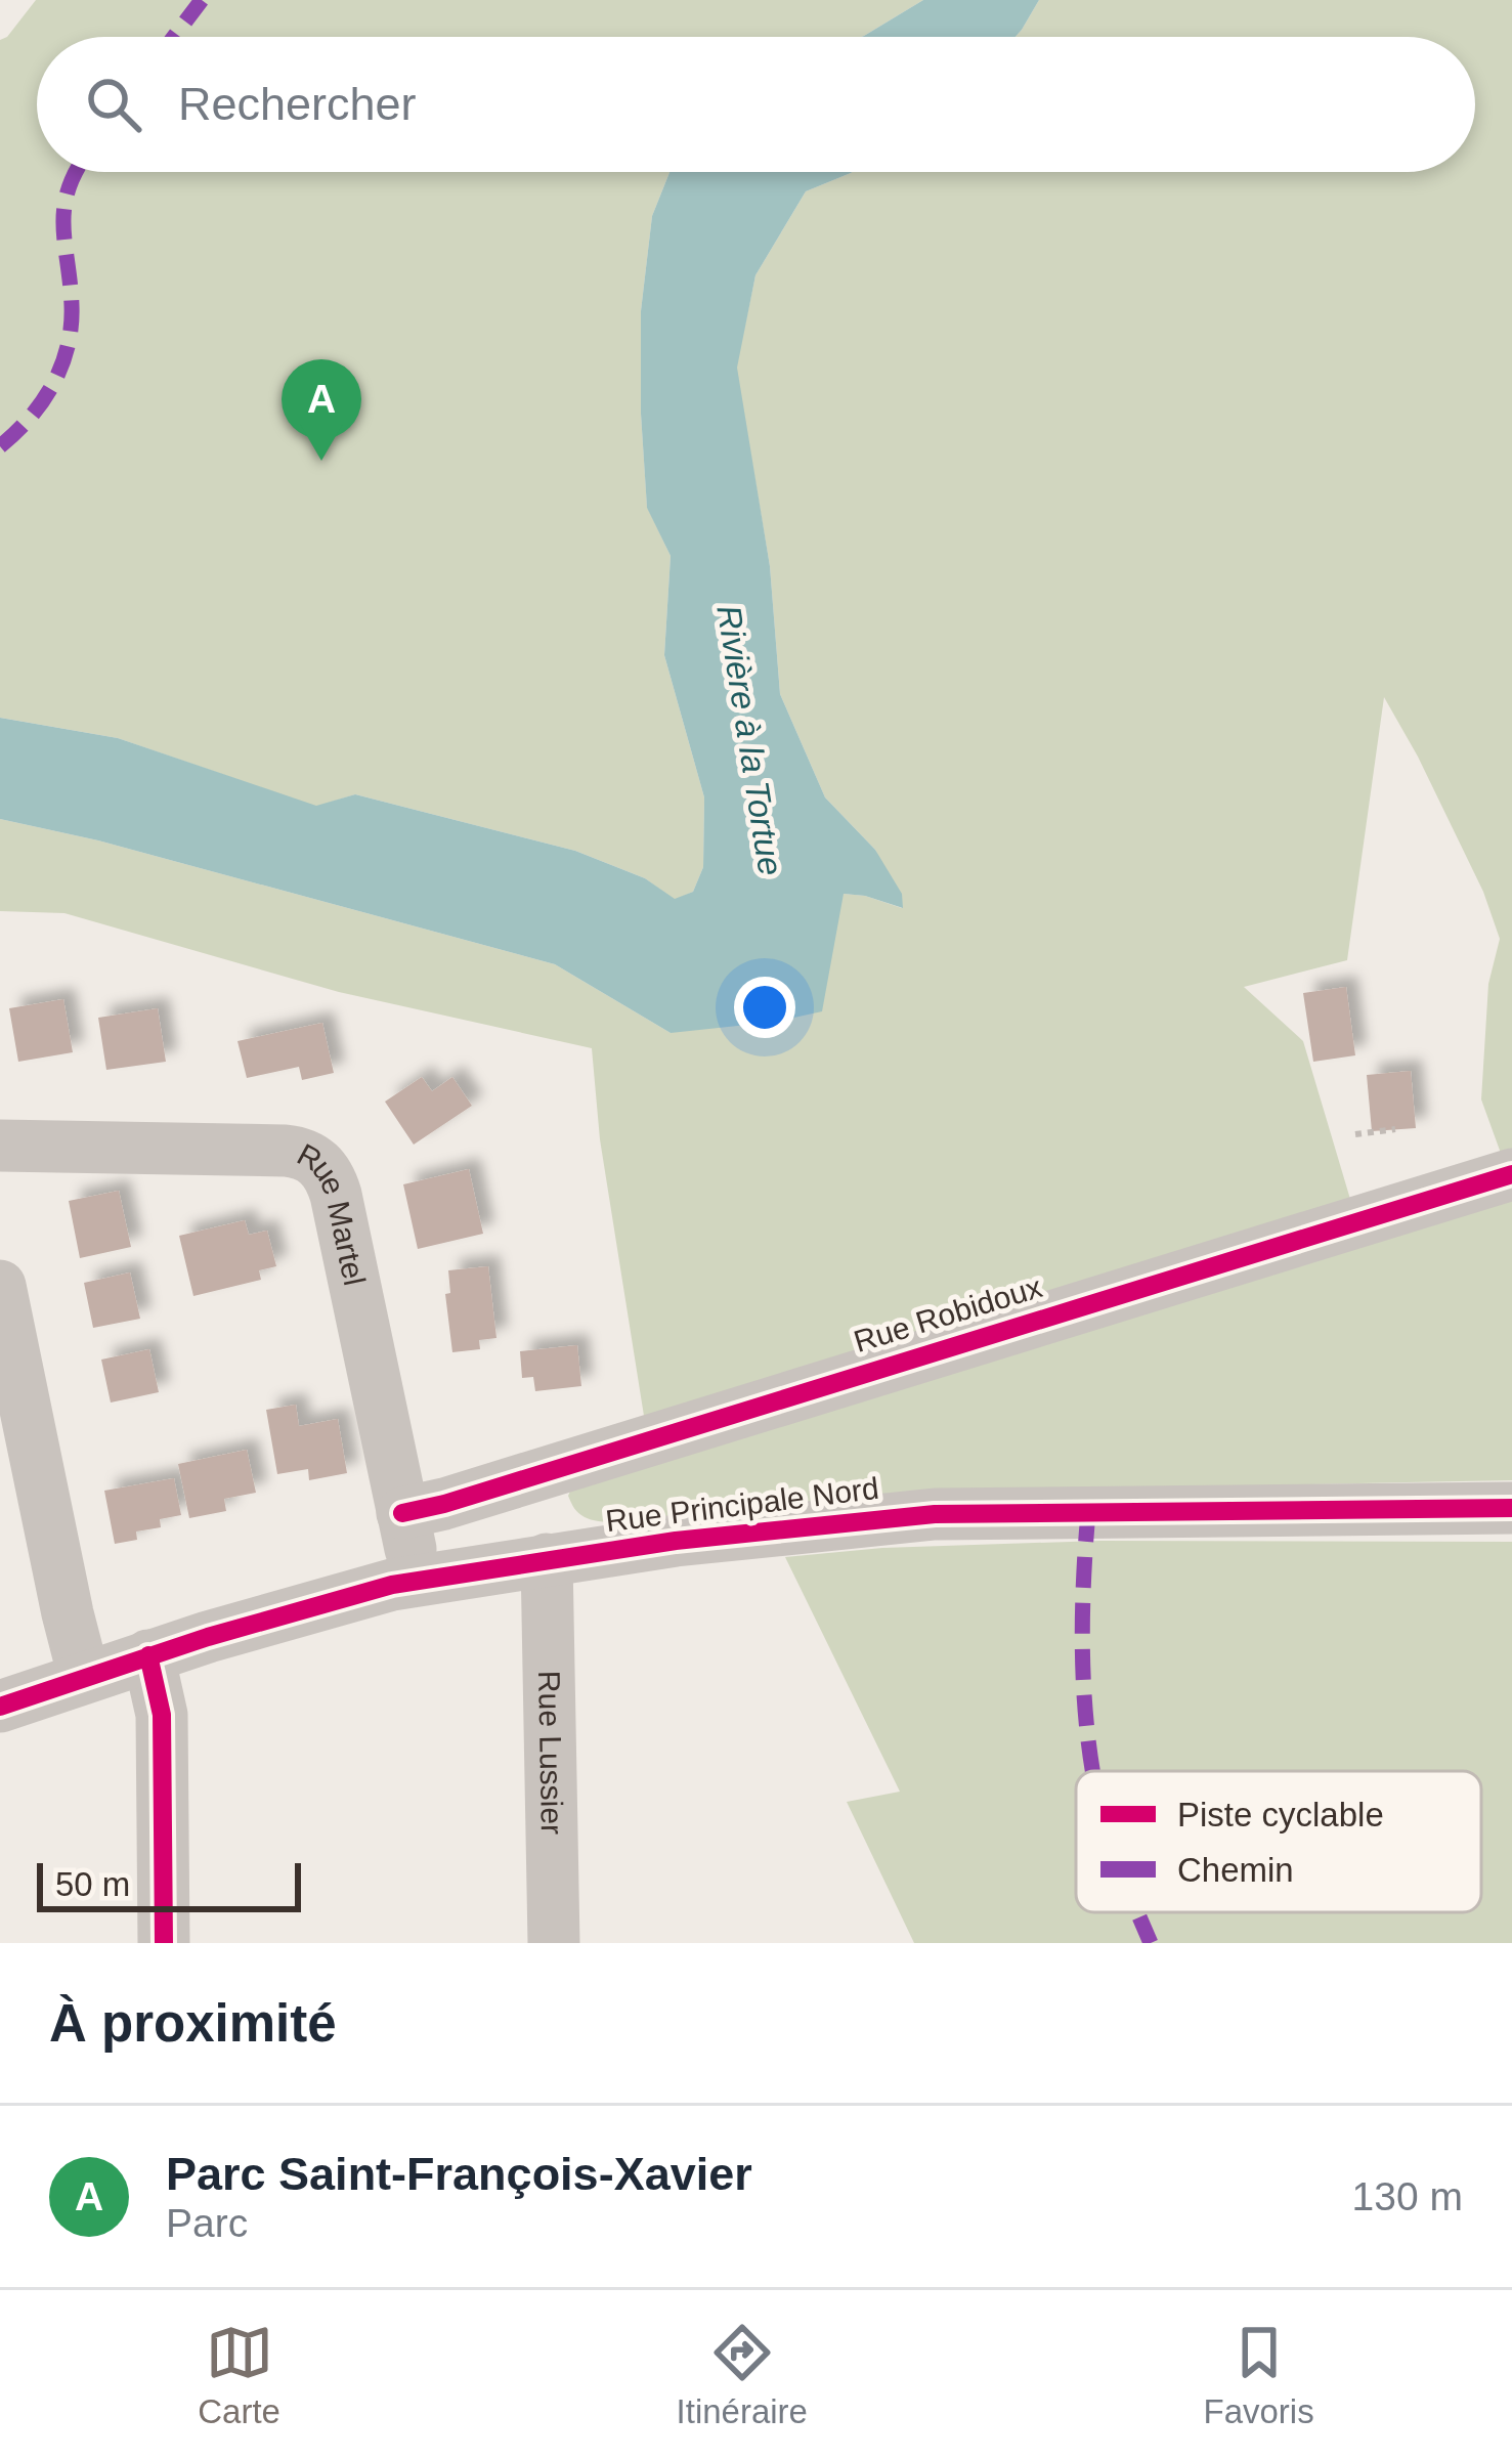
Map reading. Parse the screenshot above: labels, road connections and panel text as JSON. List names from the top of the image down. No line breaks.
{"streets":{"street":["Rue Martel","Rue Robidoux","Rue Principale Nord","Rue Lussier"]},"crossings":[["Rue Martel","Rue Robidoux"],["Rue Martel","Rue Principale Nord"],["Rue Principale Nord","Rue Lussier"]],"water":["Rivière à la Tortue"],"legend":["Piste cyclable","Chemin"],"scale_bar":"50 m","page":{"search":"Rechercher","pins":"A","scale":"50 m","heading":"À proximité","list":[{"mark":"A","name":"Parc Saint-François-Xavier","note":"Parc","value":"130 m"}],"nav":["Carte","Itinéraire","Favoris"]}}
